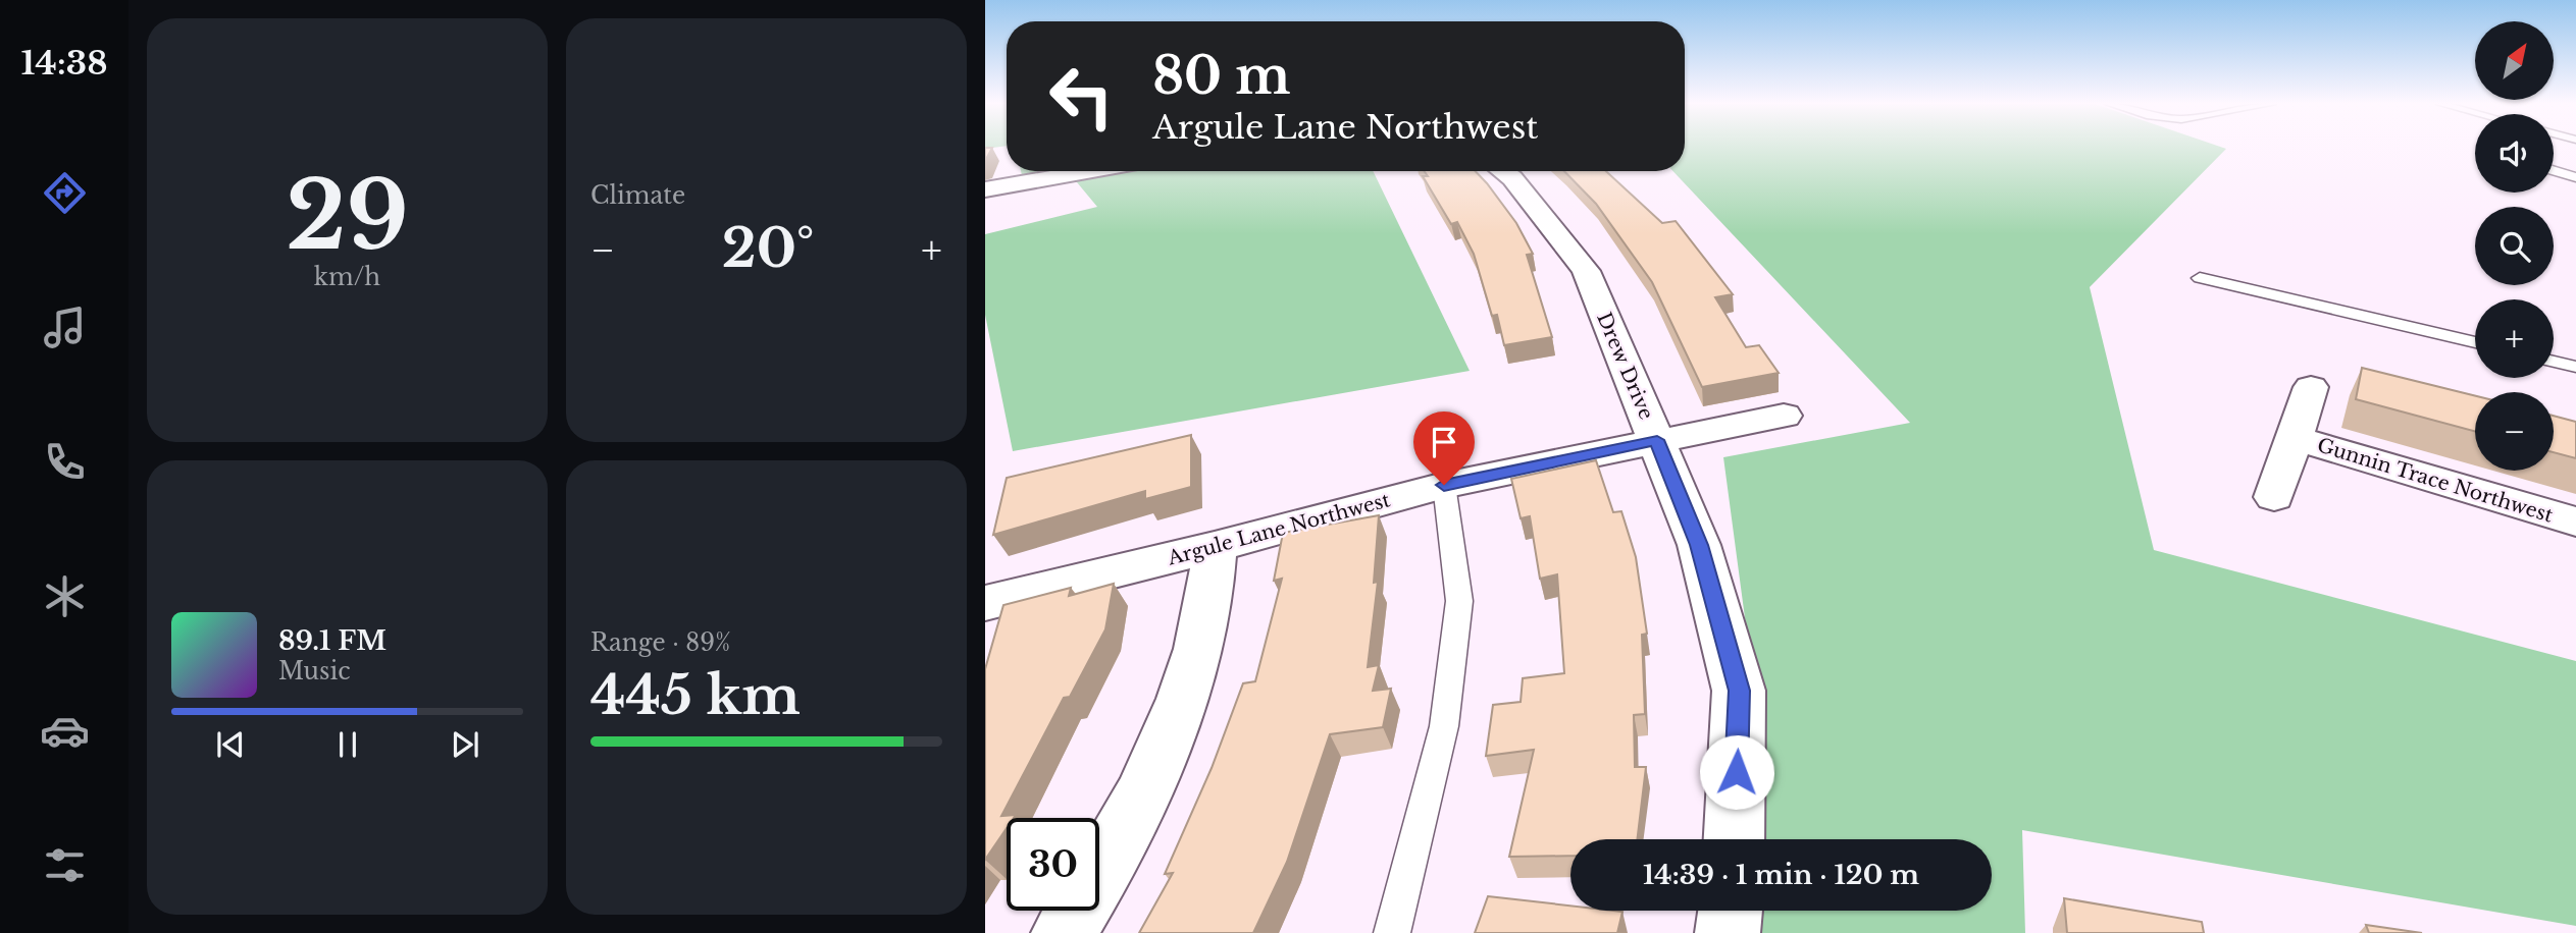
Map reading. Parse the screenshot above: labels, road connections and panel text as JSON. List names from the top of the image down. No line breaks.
{"streets":{"street":["Drew Drive","Gunnin Trace Northwest","Argule Lane Northwest"]},"crossings":[["Drew Drive","Argule Lane Northwest"]],"north":"top right","page":{"tabs":"14:38","tile":[["29","km/h"],"Climate",["Range · 89%","445 km"]],"map_buttons":["+","−"],"turn":["80 m","Argule Lane Northwest"],"heat":["−","20°","+"],"song":["89.1 FM","Music"],"limit":"30","trip":"14:39 · 1 min · 120 m"}}
